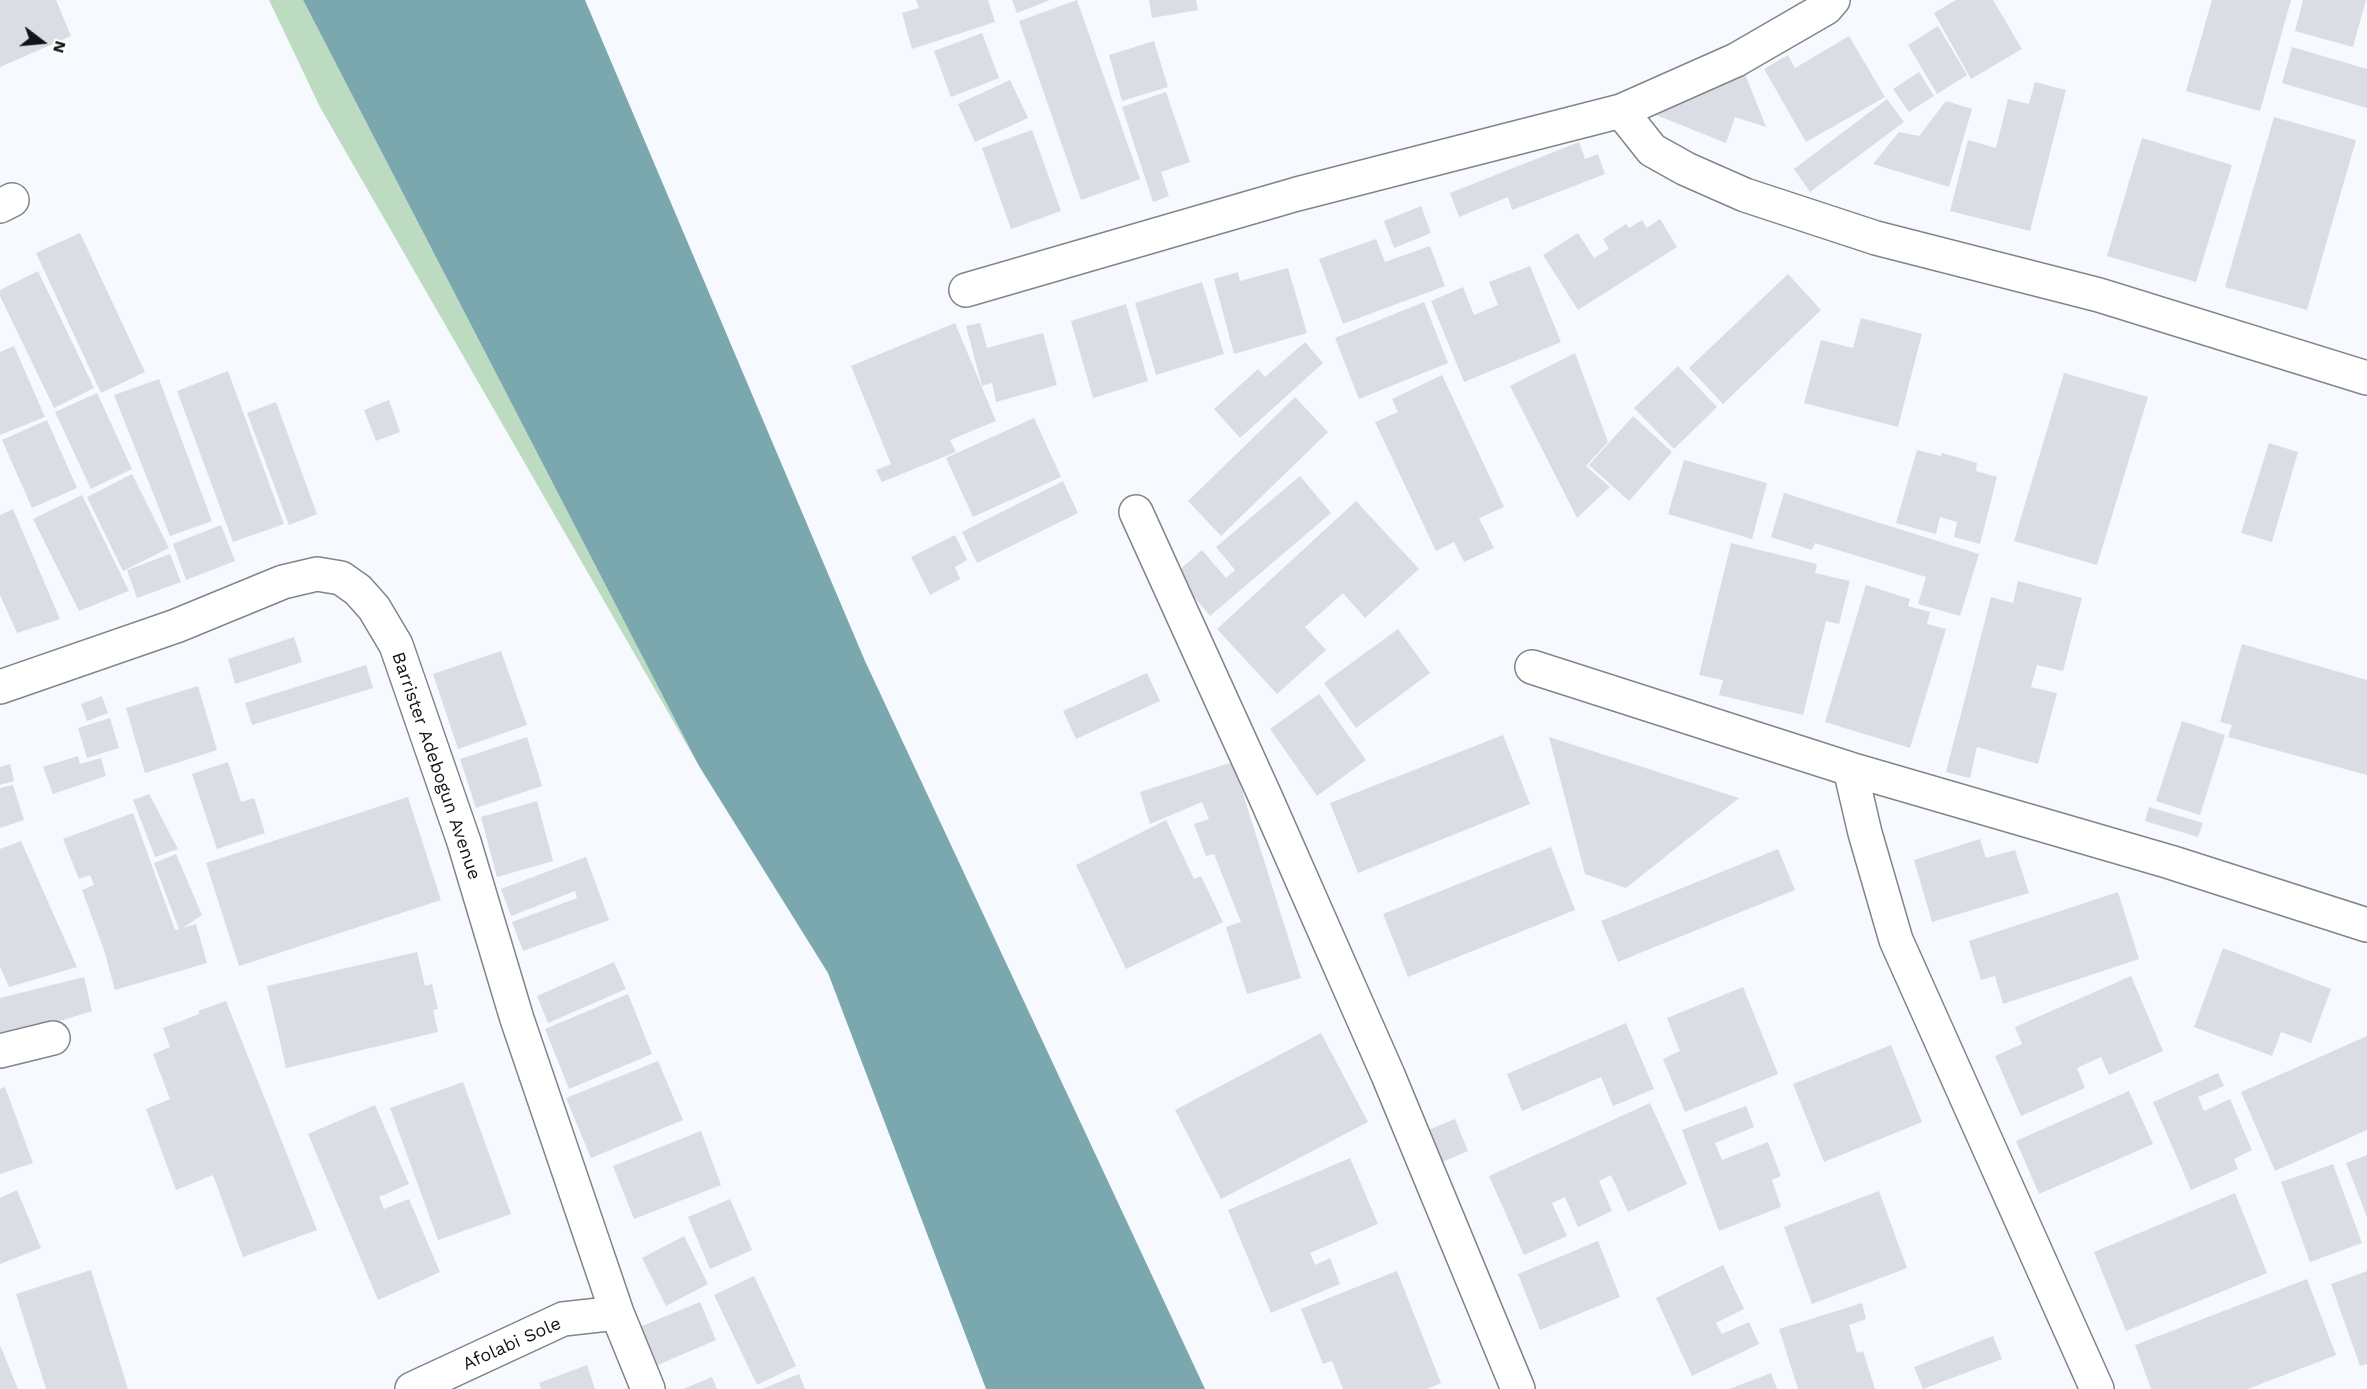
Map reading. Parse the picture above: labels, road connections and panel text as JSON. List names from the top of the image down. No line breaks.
{"streets":{"street":["Barrister Adebogun Avenue","Afolabi Sole"]},"crossings":[["Barrister Adebogun Avenue","Afolabi Sole"]],"north":"right"}
